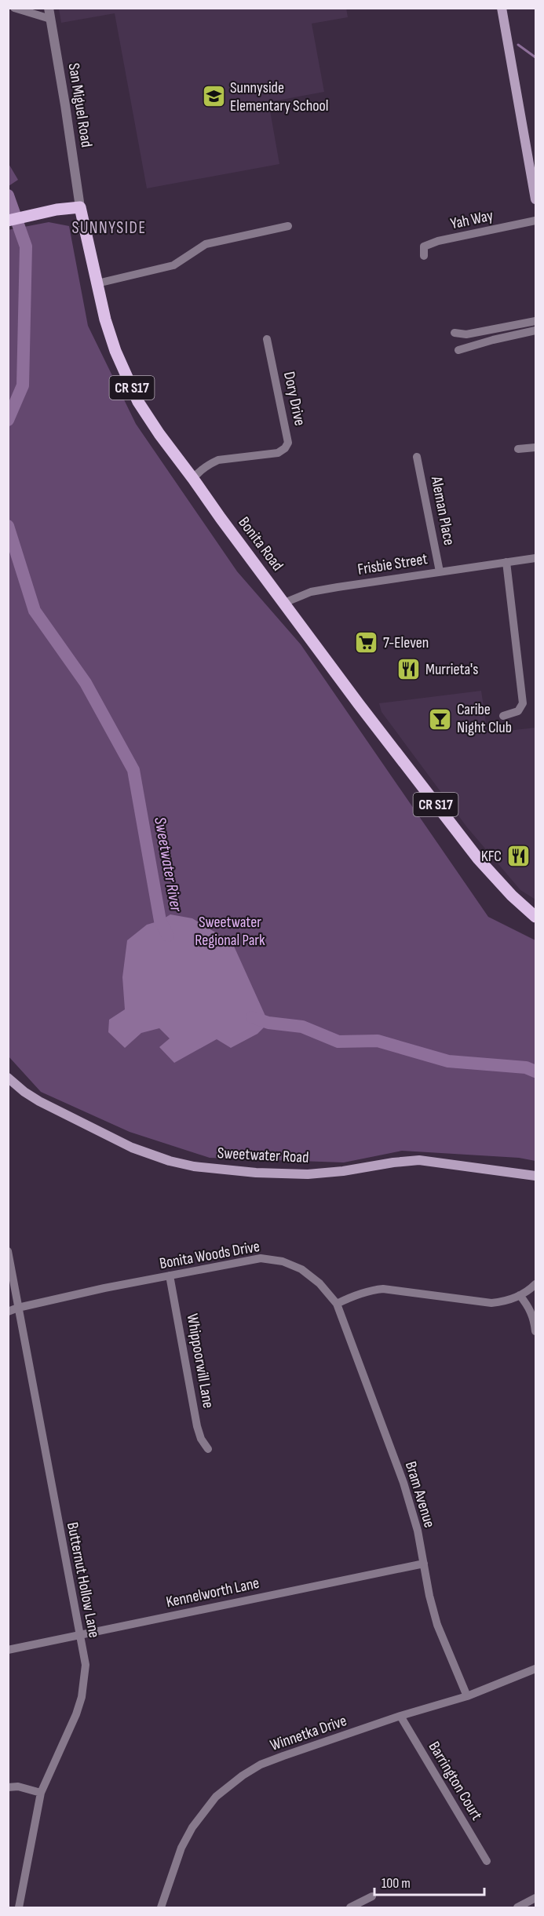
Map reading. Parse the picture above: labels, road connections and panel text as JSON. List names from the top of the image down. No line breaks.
{"streets":{"main road":["CR S17","Bonita Road","Sweetwater Road"],"street":["San Miguel Road","Yah Way","Dory Drive","Aleman Place","Frisbie Street","Bonita Woods Drive","Whippoorwill Lane","Bram Avenue","Butternut Hollow Lane","Kennelworth Lane","Winnetka Drive","Barrington Court"]},"crossings":[["San Miguel Road","Bonita Road"],["Dory Drive","Bonita Road"],["Aleman Place","Frisbie Street"],["Bonita Road","Frisbie Street"],["Bonita Woods Drive","Whippoorwill Lane"],["Bonita Woods Drive","Bram Avenue"],["Bonita Woods Drive","Butternut Hollow Lane"],["Bram Avenue","Kennelworth Lane"],["Bram Avenue","Winnetka Drive"],["Butternut Hollow Lane","Kennelworth Lane"],["Winnetka Drive","Barrington Court"]],"districts":["SUNNYSIDE"],"water":["Sweetwater River"],"parks":["Sweetwater Regional Park"],"places":{"school or university":["Sunnyside Elementary School"],"supermarket":["7-Eleven"],"restaurant":["Murrieta's","KFC"],"bar":["Caribe Night Club"]},"scale_bar":"100 m"}
